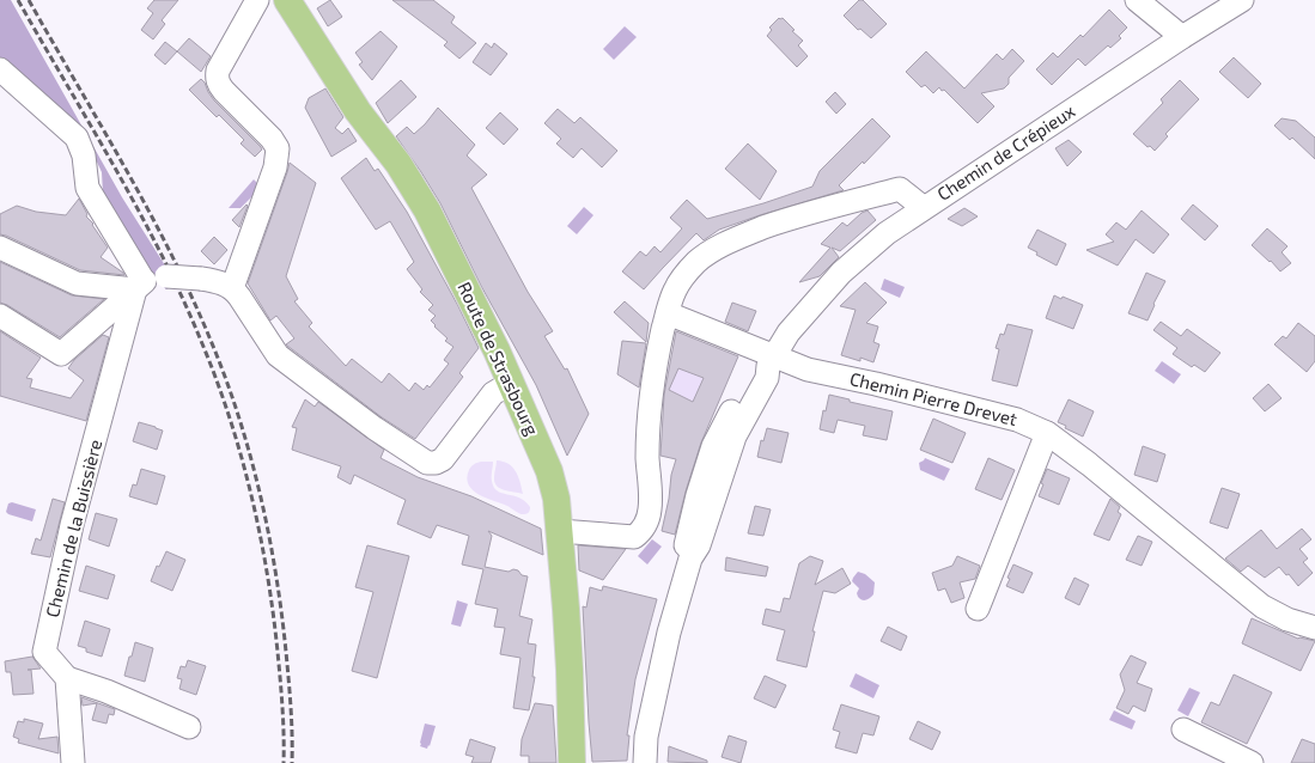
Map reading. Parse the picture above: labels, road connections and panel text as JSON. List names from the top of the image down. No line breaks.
{"streets":{"main road":["Route de Strasbourg"],"street":["Chemin de Crépieux","Chemin Pierre Drevet","Chemin de la Buissière"]},"crossings":[["Chemin de Crépieux","Route de Strasbourg"],["Chemin de Crépieux","Chemin Pierre Drevet"]]}
